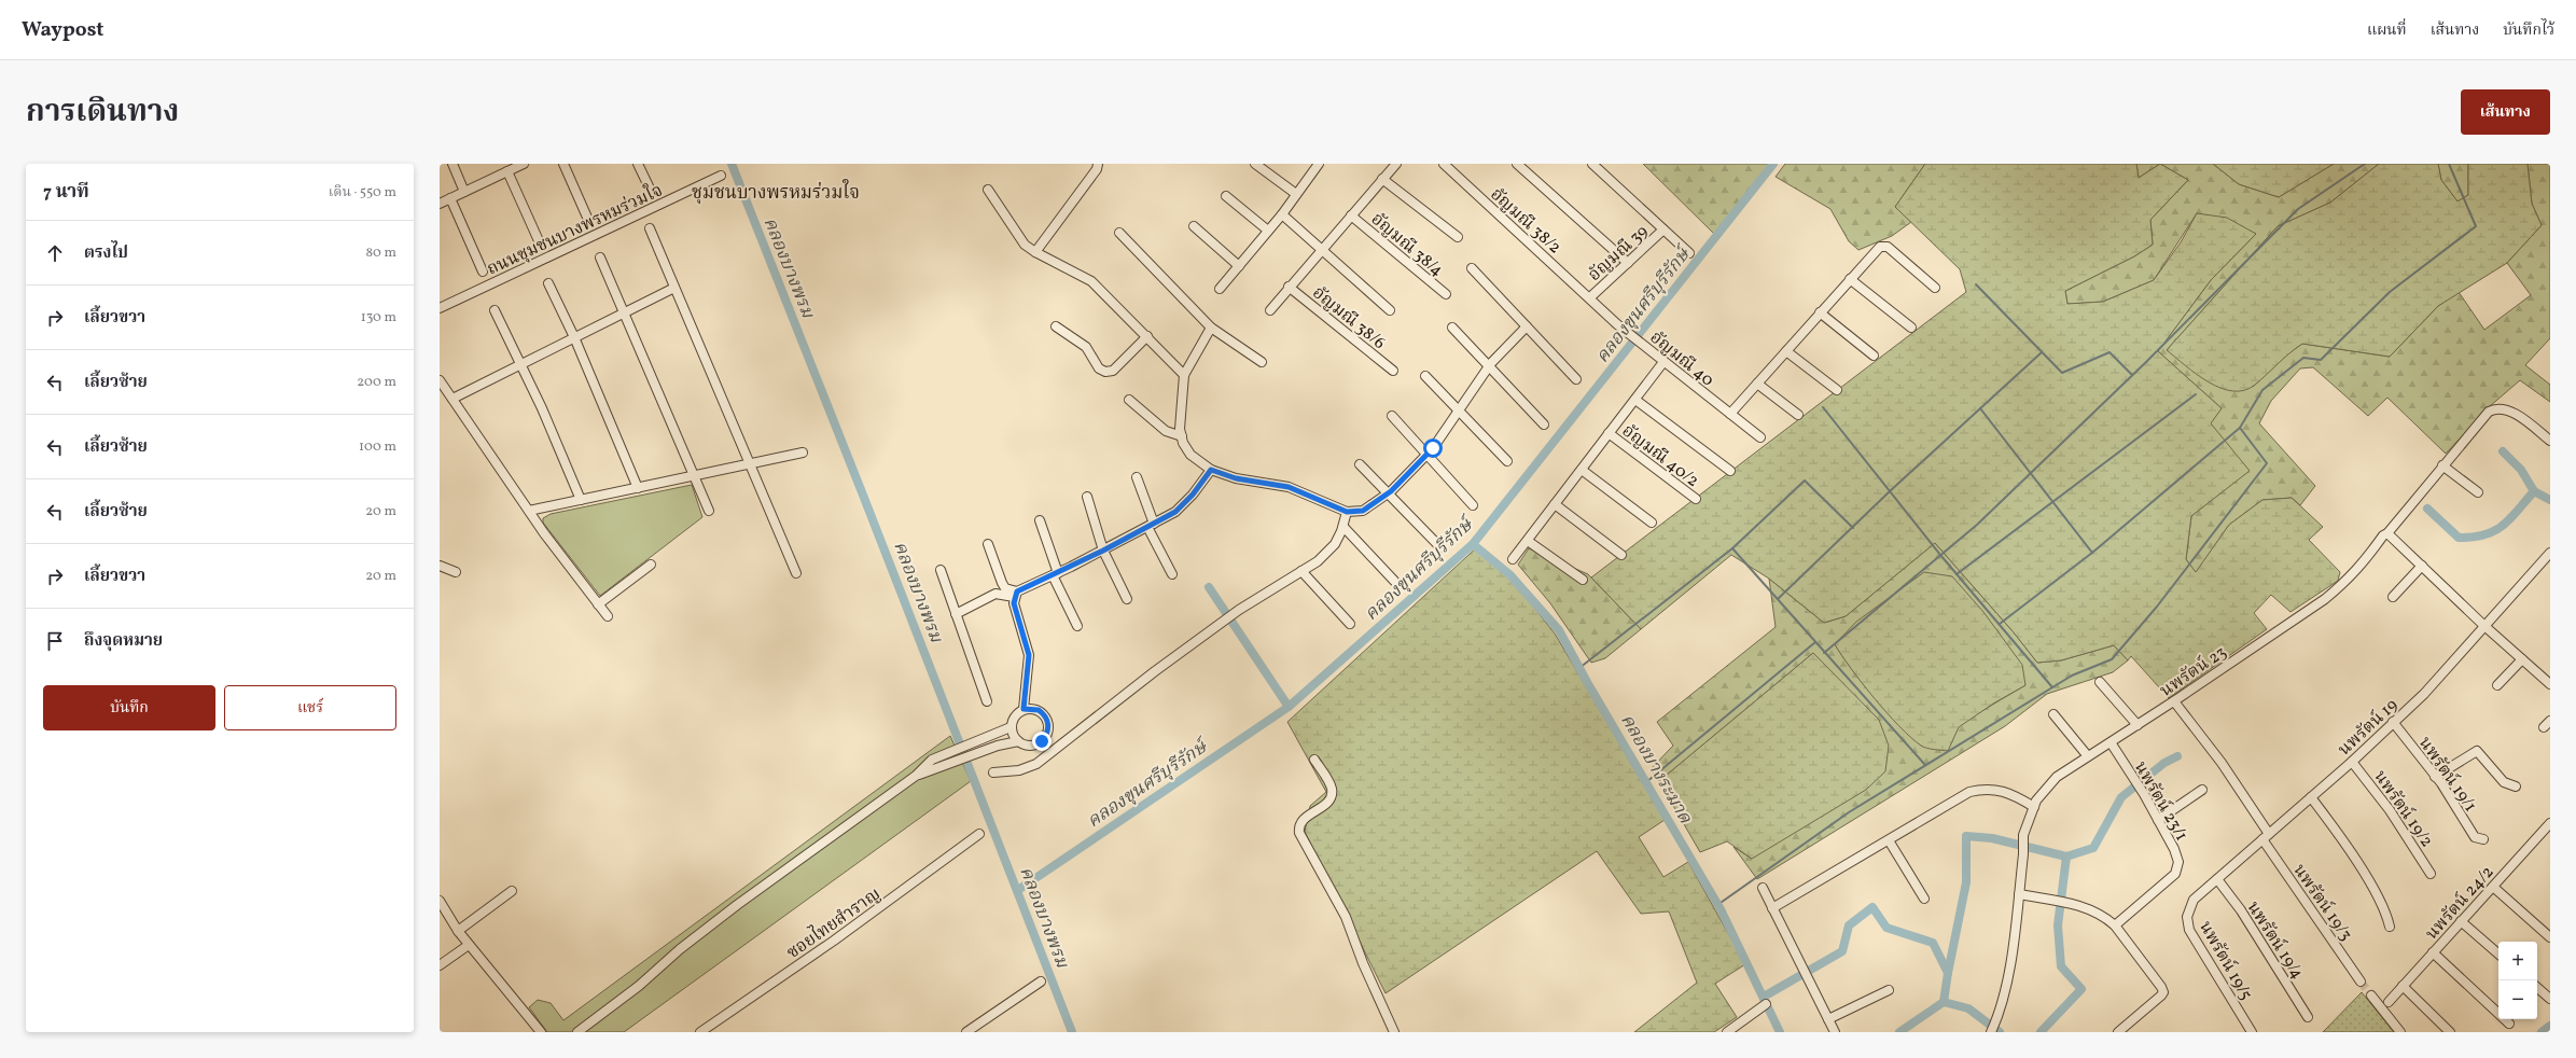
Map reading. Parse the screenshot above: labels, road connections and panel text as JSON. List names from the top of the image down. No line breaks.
{"streets":{"street":["อัญมณี 38/2","ถนนชุมชนบางพรหมร่วมใจ","อัญมณี 38/4","อัญมณี 39","อัญมณี 38/6","อัญมณี 40","อัญมณี 40/2","นพรัตน์ 23","นพรัตน์ 19","นพรัตน์ 19/1","นพรัตน์ 23/1","นพรัตน์ 19/2","นพรัตน์ 19/3","นพรัตน์ 24/2","ซอยไทยสำราญ","นพรัตน์ 19/4","นพรัตน์ 19/5"]},"crossings":[["อัญมณี 38/2","อัญมณี 39"],["อัญมณี 38/2","อัญมณี 40"],["อัญมณี 39","อัญมณี 40"],["นพรัตน์ 23","นพรัตน์ 23/1"],["นพรัตน์ 23","นพรัตน์ 19/3"],["นพรัตน์ 19","นพรัตน์ 19/1"],["นพรัตน์ 19","นพรัตน์ 19/2"],["นพรัตน์ 19","นพรัตน์ 19/3"],["นพรัตน์ 19","นพรัตน์ 19/4"],["นพรัตน์ 19","นพรัตน์ 19/5"]],"districts":["ชุมชนบางพรหมร่วมใจ"],"water":["คลองบางพรม","คลองขุนศรีบุรีรักษ์","คลองบางระมาด"],"page":{"header":"Waypost","nav":["แผนที่","เส้นทาง","บันทึกไว้"],"title":"การเดินทาง","buttons":["เส้นทาง",["บันทึก","แชร์"]],"heading":["7 นาที","เดิน · 550 m"],"list":[["ตรงไป","80 m"],["เลี้ยวขวา","130 m"],["เลี้ยวซ้าย","200 m"],["เลี้ยวซ้าย","100 m"],["เลี้ยวซ้าย","20 m"],["เลี้ยวขวา","20 m"],"ถึงจุดหมาย"],"map_buttons":["+","−"]}}
